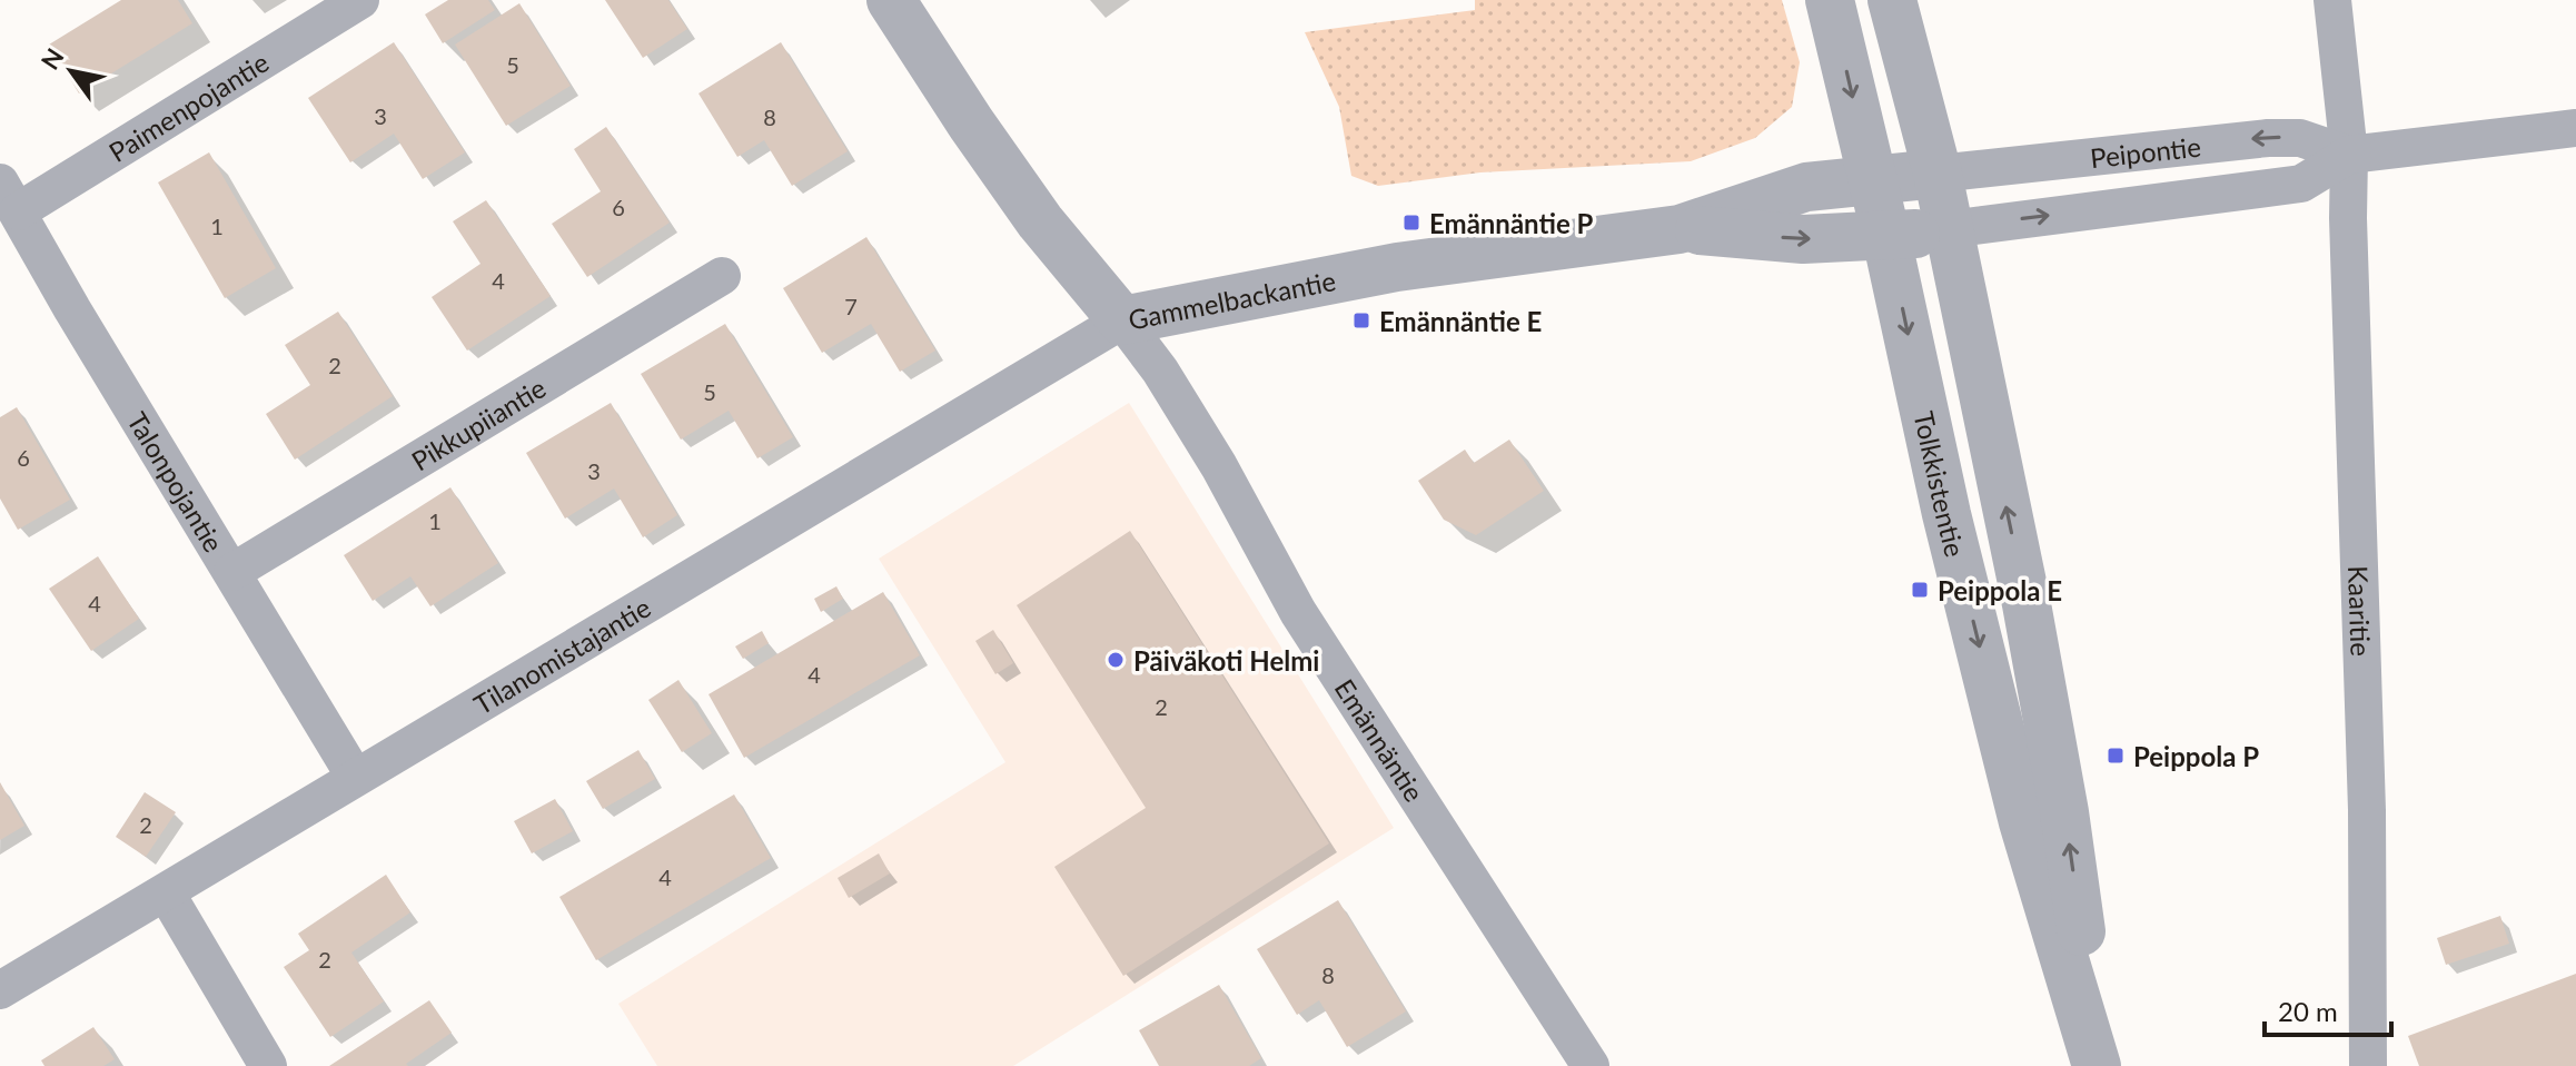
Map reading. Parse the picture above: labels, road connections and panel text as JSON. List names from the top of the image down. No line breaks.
{"streets":{"street":["Paimenpojantie","Peipontie","Gammelbackantie","Pikkupiiantie","Talonpojantie","Tolkkistentie","Kaaritie","Tilanomistajantie","Emännäntie"]},"crossings":[["Paimenpojantie","Talonpojantie"],["Peipontie","Gammelbackantie"],["Peipontie","Tolkkistentie"],["Peipontie","Kaaritie"],["Gammelbackantie","Tolkkistentie"],["Gammelbackantie","Tilanomistajantie"],["Gammelbackantie","Emännäntie"],["Pikkupiiantie","Talonpojantie"],["Talonpojantie","Tilanomistajantie"],["Tilanomistajantie","Emännäntie"]],"places":{"transit":["Emännäntie P","Emännäntie E","Peippola E","Peippola P"],"other":["Päiväkoti Helmi"]},"house_numbers":["5","3","8","6","1","4","7","2","5","6","3","1","4","4","2","2","4","2","8"],"scale_bar":"20 m","north":"top left"}
